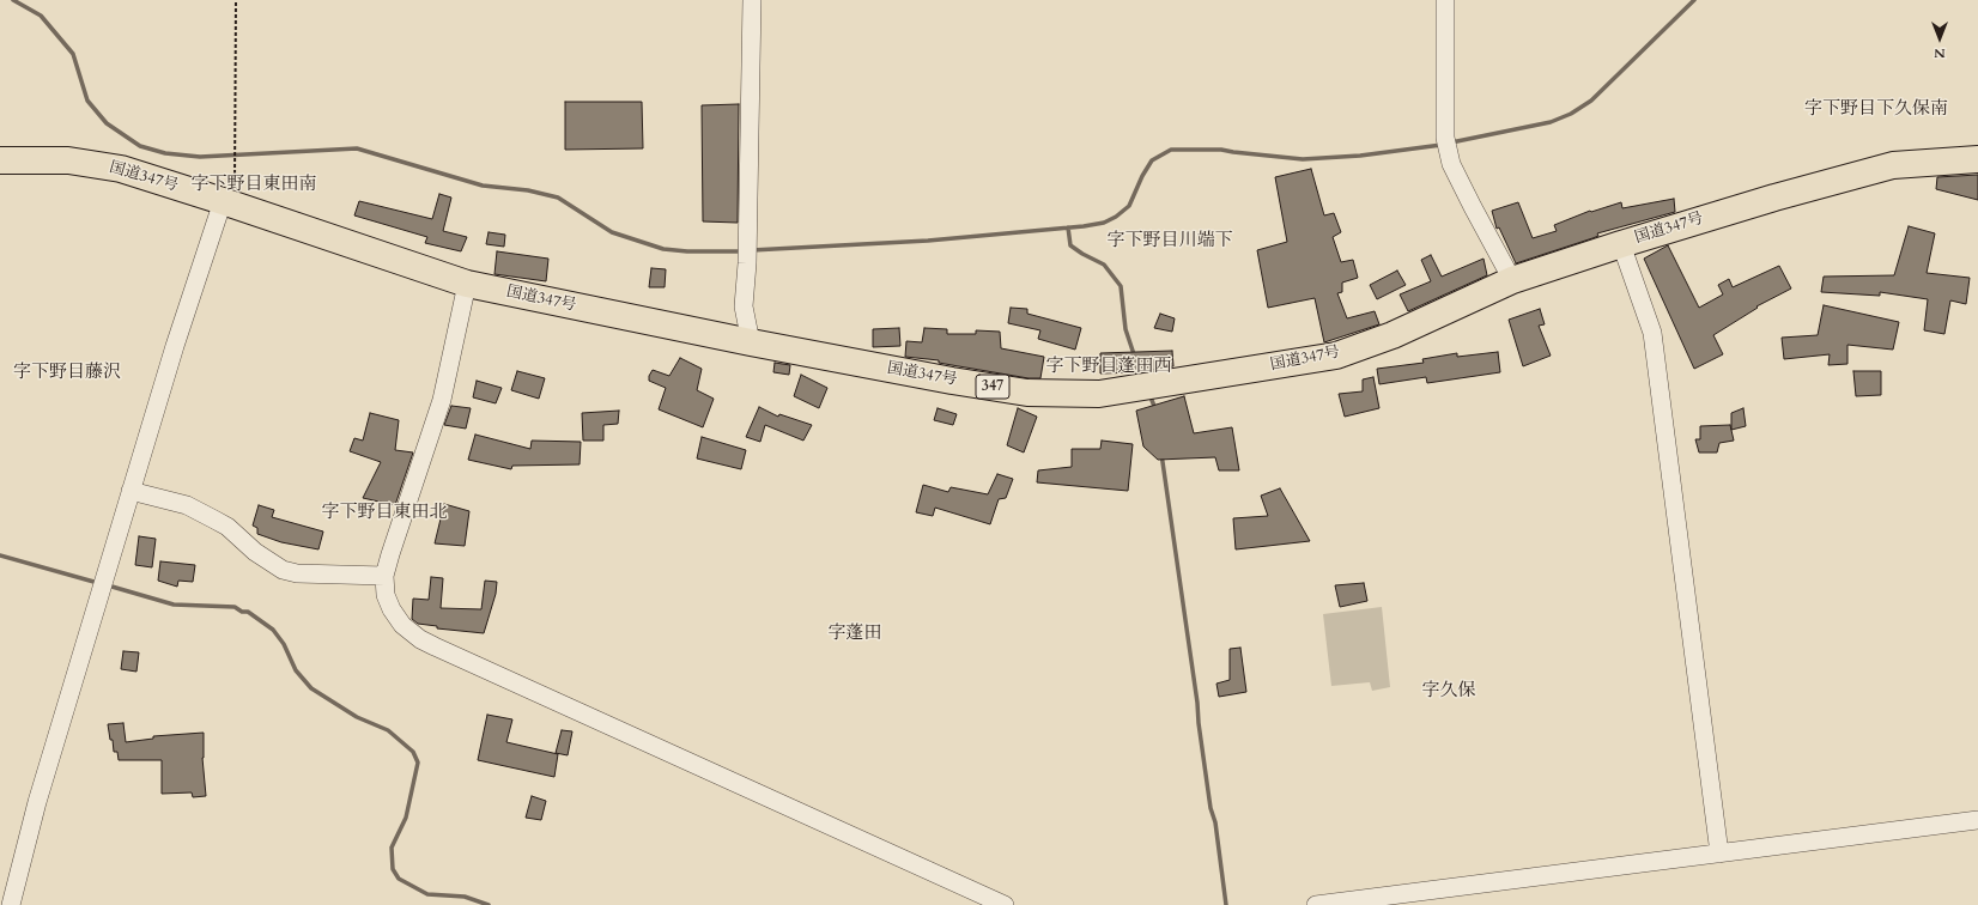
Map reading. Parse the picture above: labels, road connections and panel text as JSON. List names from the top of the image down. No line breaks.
{"streets":{"highway":["国道347号","347"]},"districts":["字下野目下久保南","字下野目東田南","字下野目川端下","字下野目蓬田西","字下野目藤沢","字下野目東田北","字蓬田","字久保"],"north":"bottom"}
